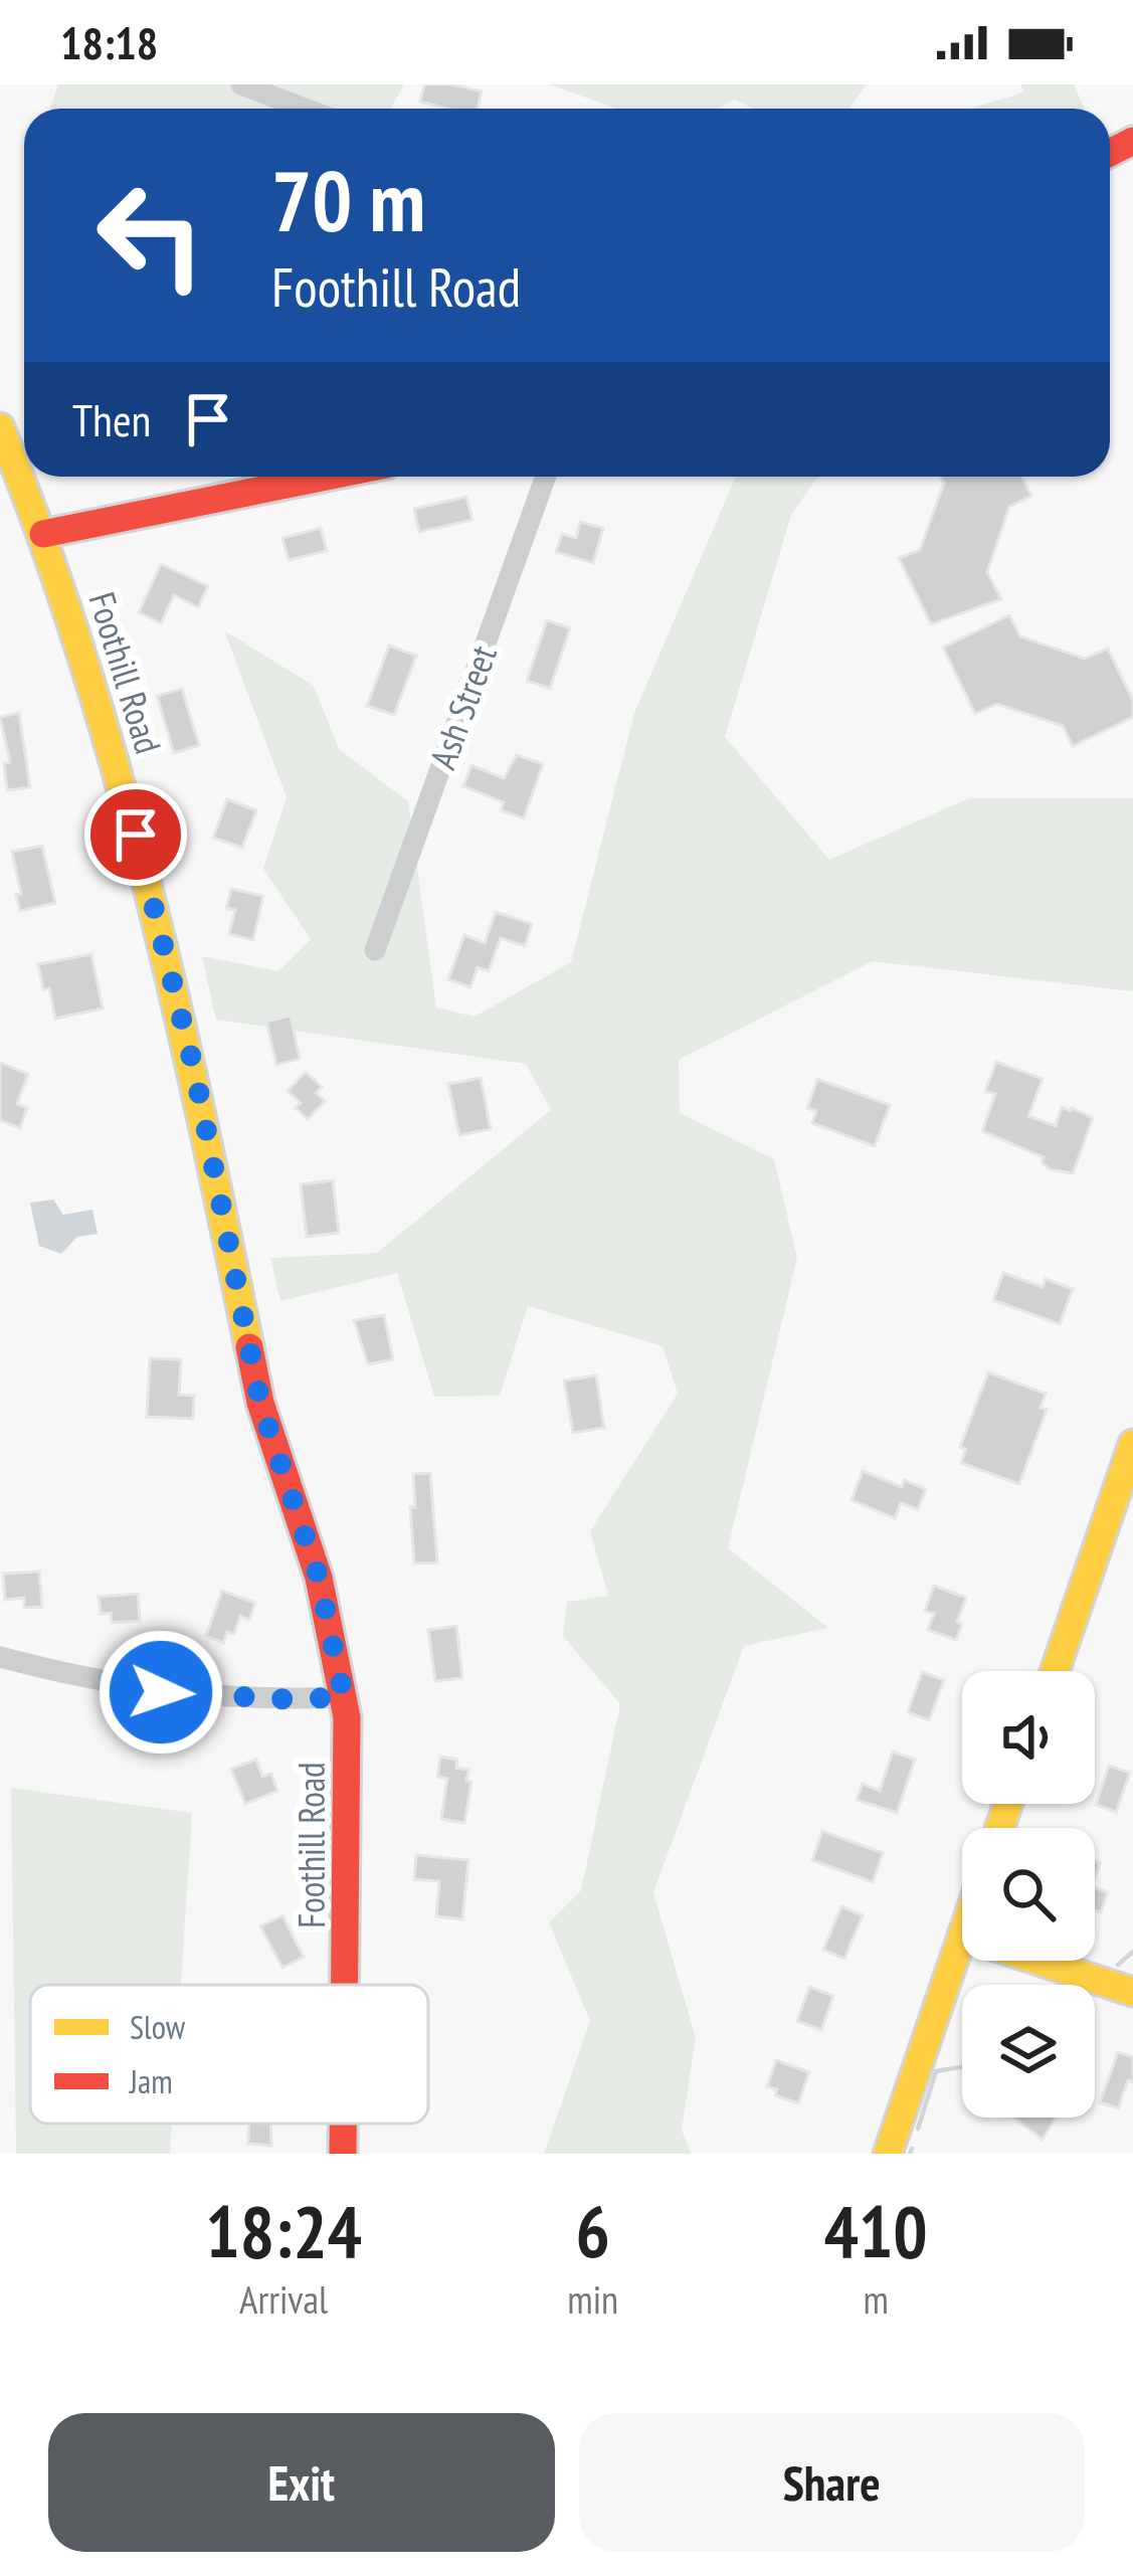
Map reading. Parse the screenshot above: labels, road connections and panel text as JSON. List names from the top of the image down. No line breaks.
{"streets":{"main road":["Foothill Road"],"street":["Ash Street"]},"legend":["Slow","Jam"],"page":{"status":"18:18","turn":["70 m","Foothill Road"],"then":"Then","eta":["18:24","Arrival","6","min","410","m"],"buttons":["Exit","Share"]}}
